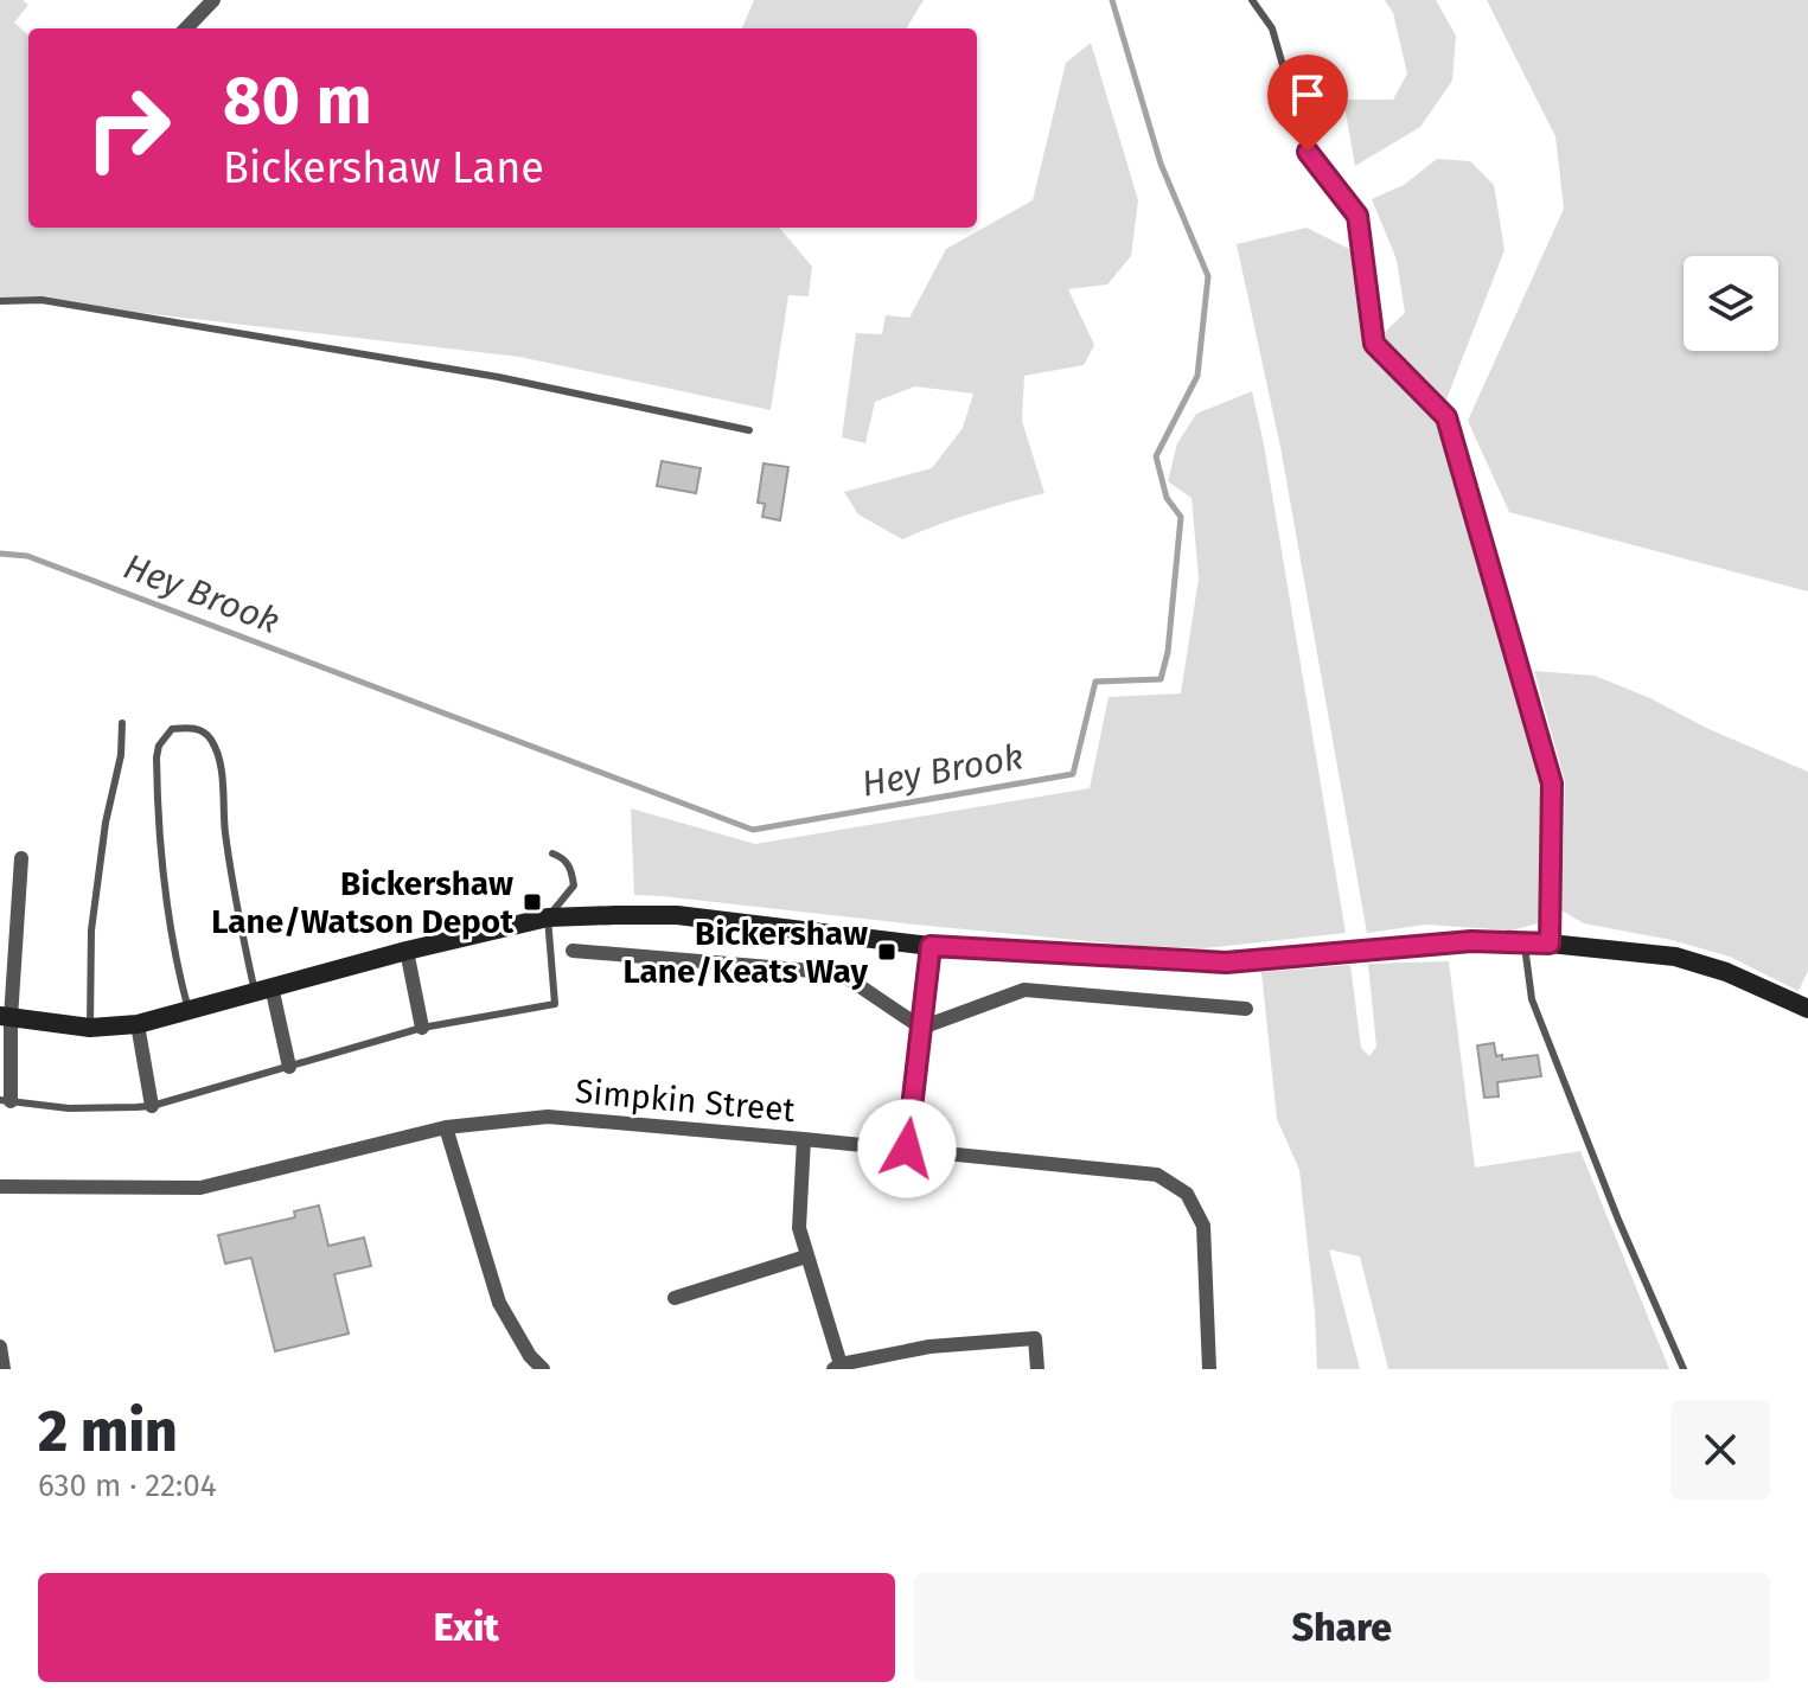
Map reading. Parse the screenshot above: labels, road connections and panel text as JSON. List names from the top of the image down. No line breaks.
{"streets":{"street":["Simpkin Street"]},"water":["Hey Brook"],"places":{"transit":["Bickershaw Lane/Watson Depot","Bickershaw Lane/Keats Way"]},"page":{"turn":["80 m","Bickershaw Lane"],"heading":["2 min","630 m · 22:04"],"buttons":["Exit","Share"]}}
